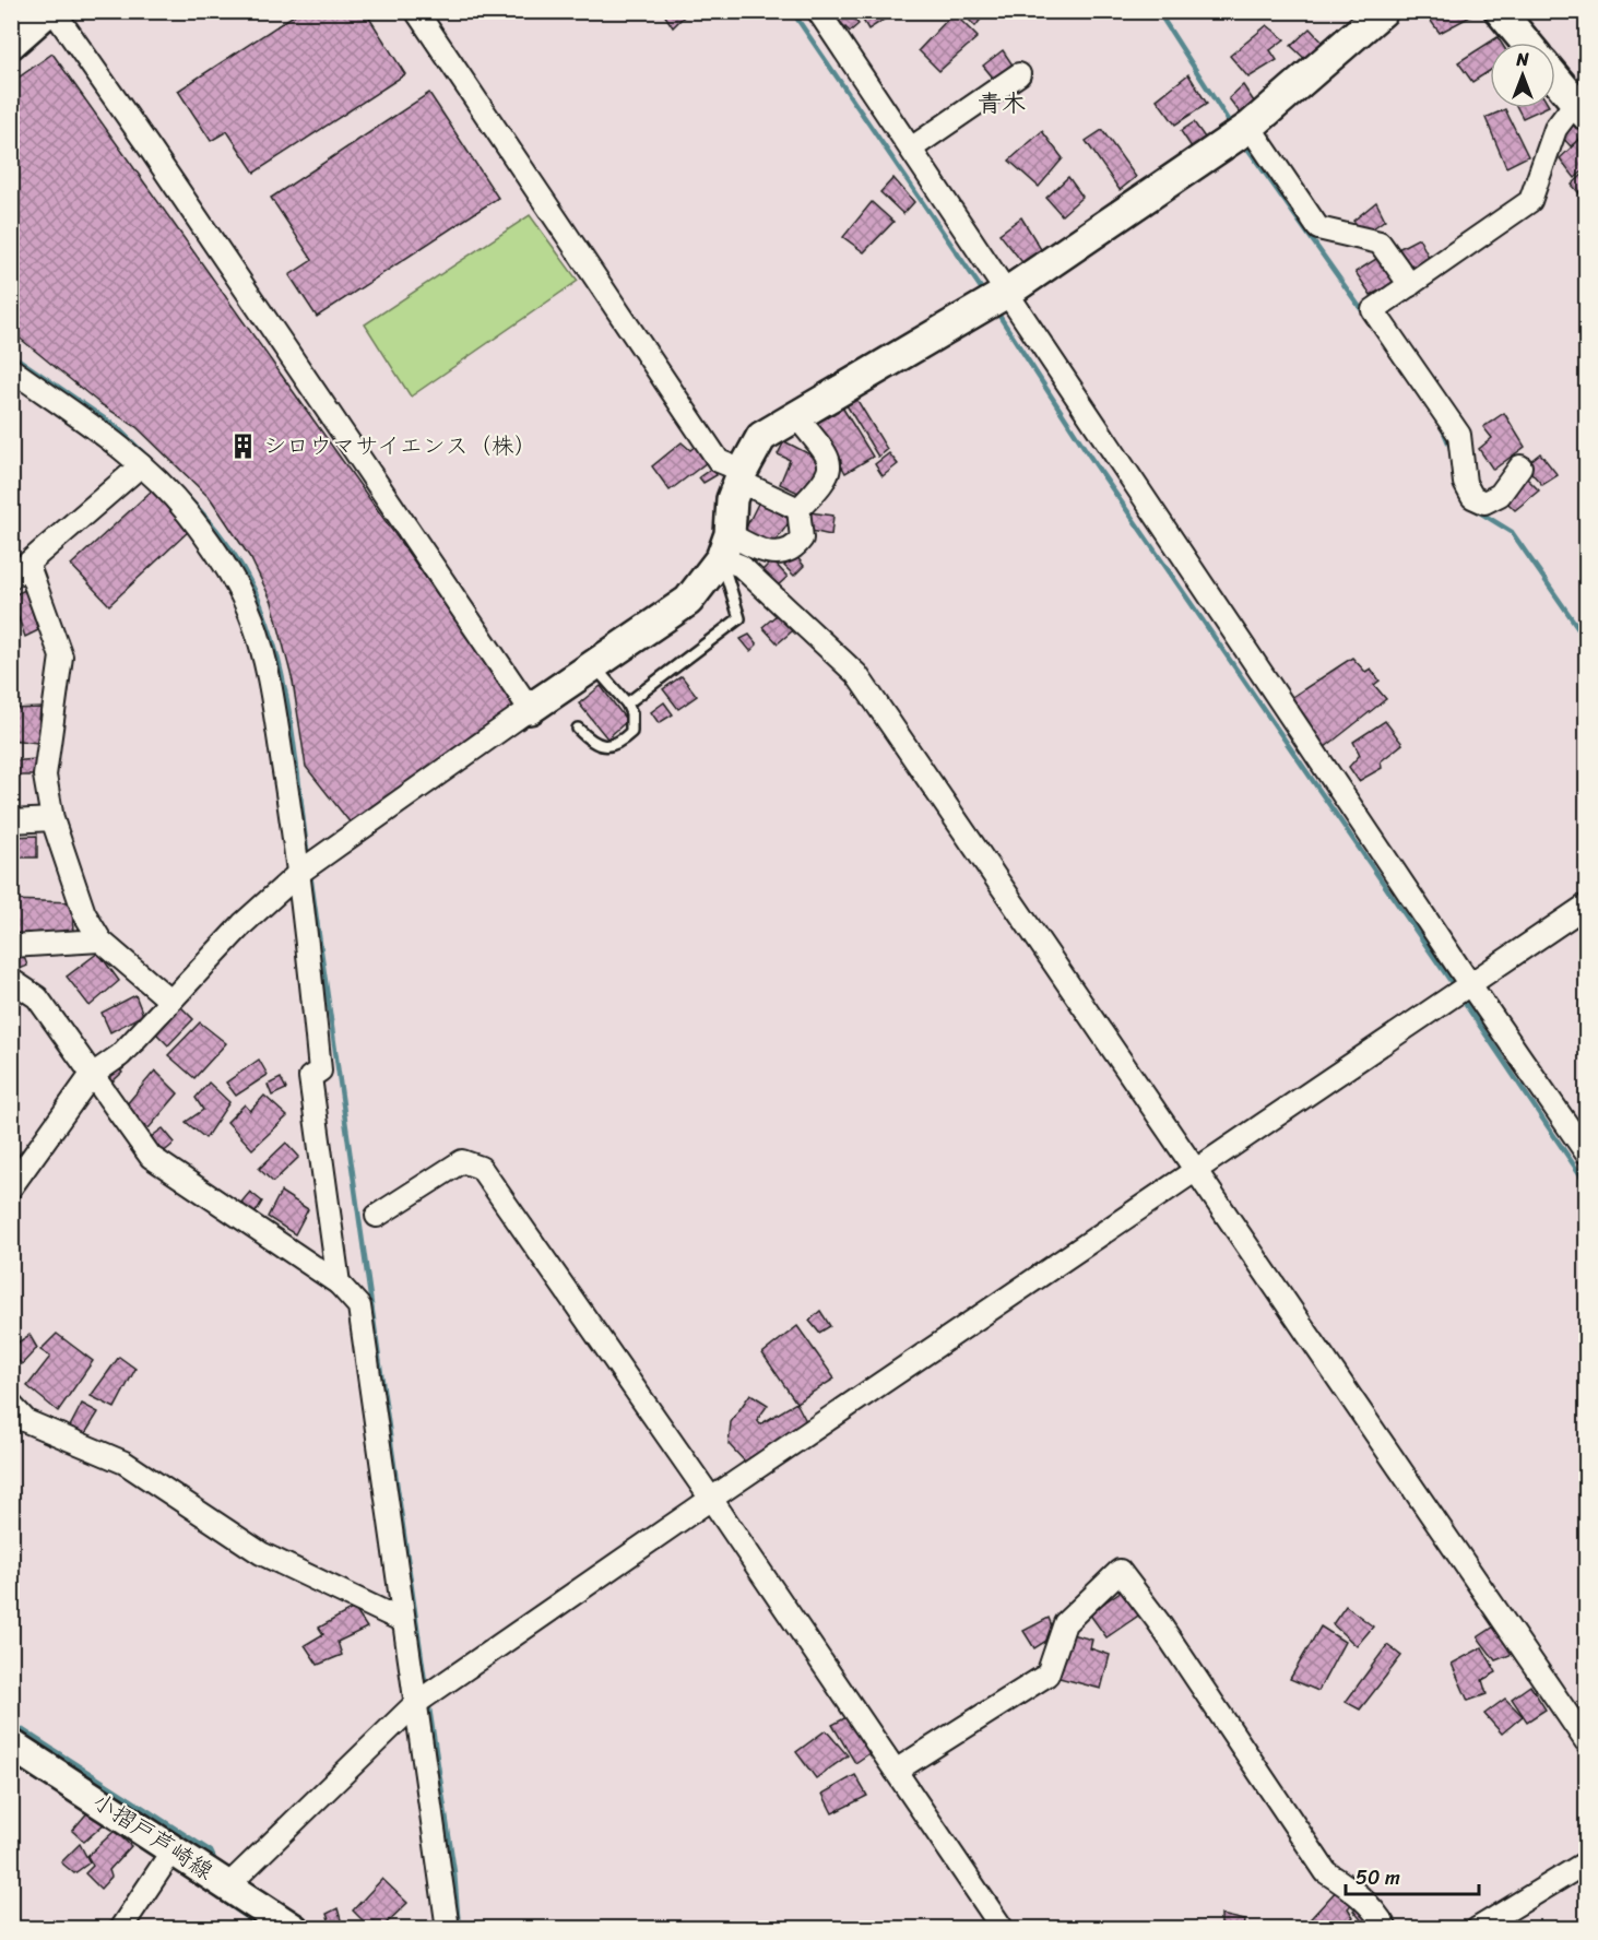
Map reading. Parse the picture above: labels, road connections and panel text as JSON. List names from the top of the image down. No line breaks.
{"streets":{"street":["小摺戸芦崎線"]},"districts":["青木"],"places":{"building":["シロウマサイエンス（株）"]},"scale_bar":"50 m","north":"top"}
